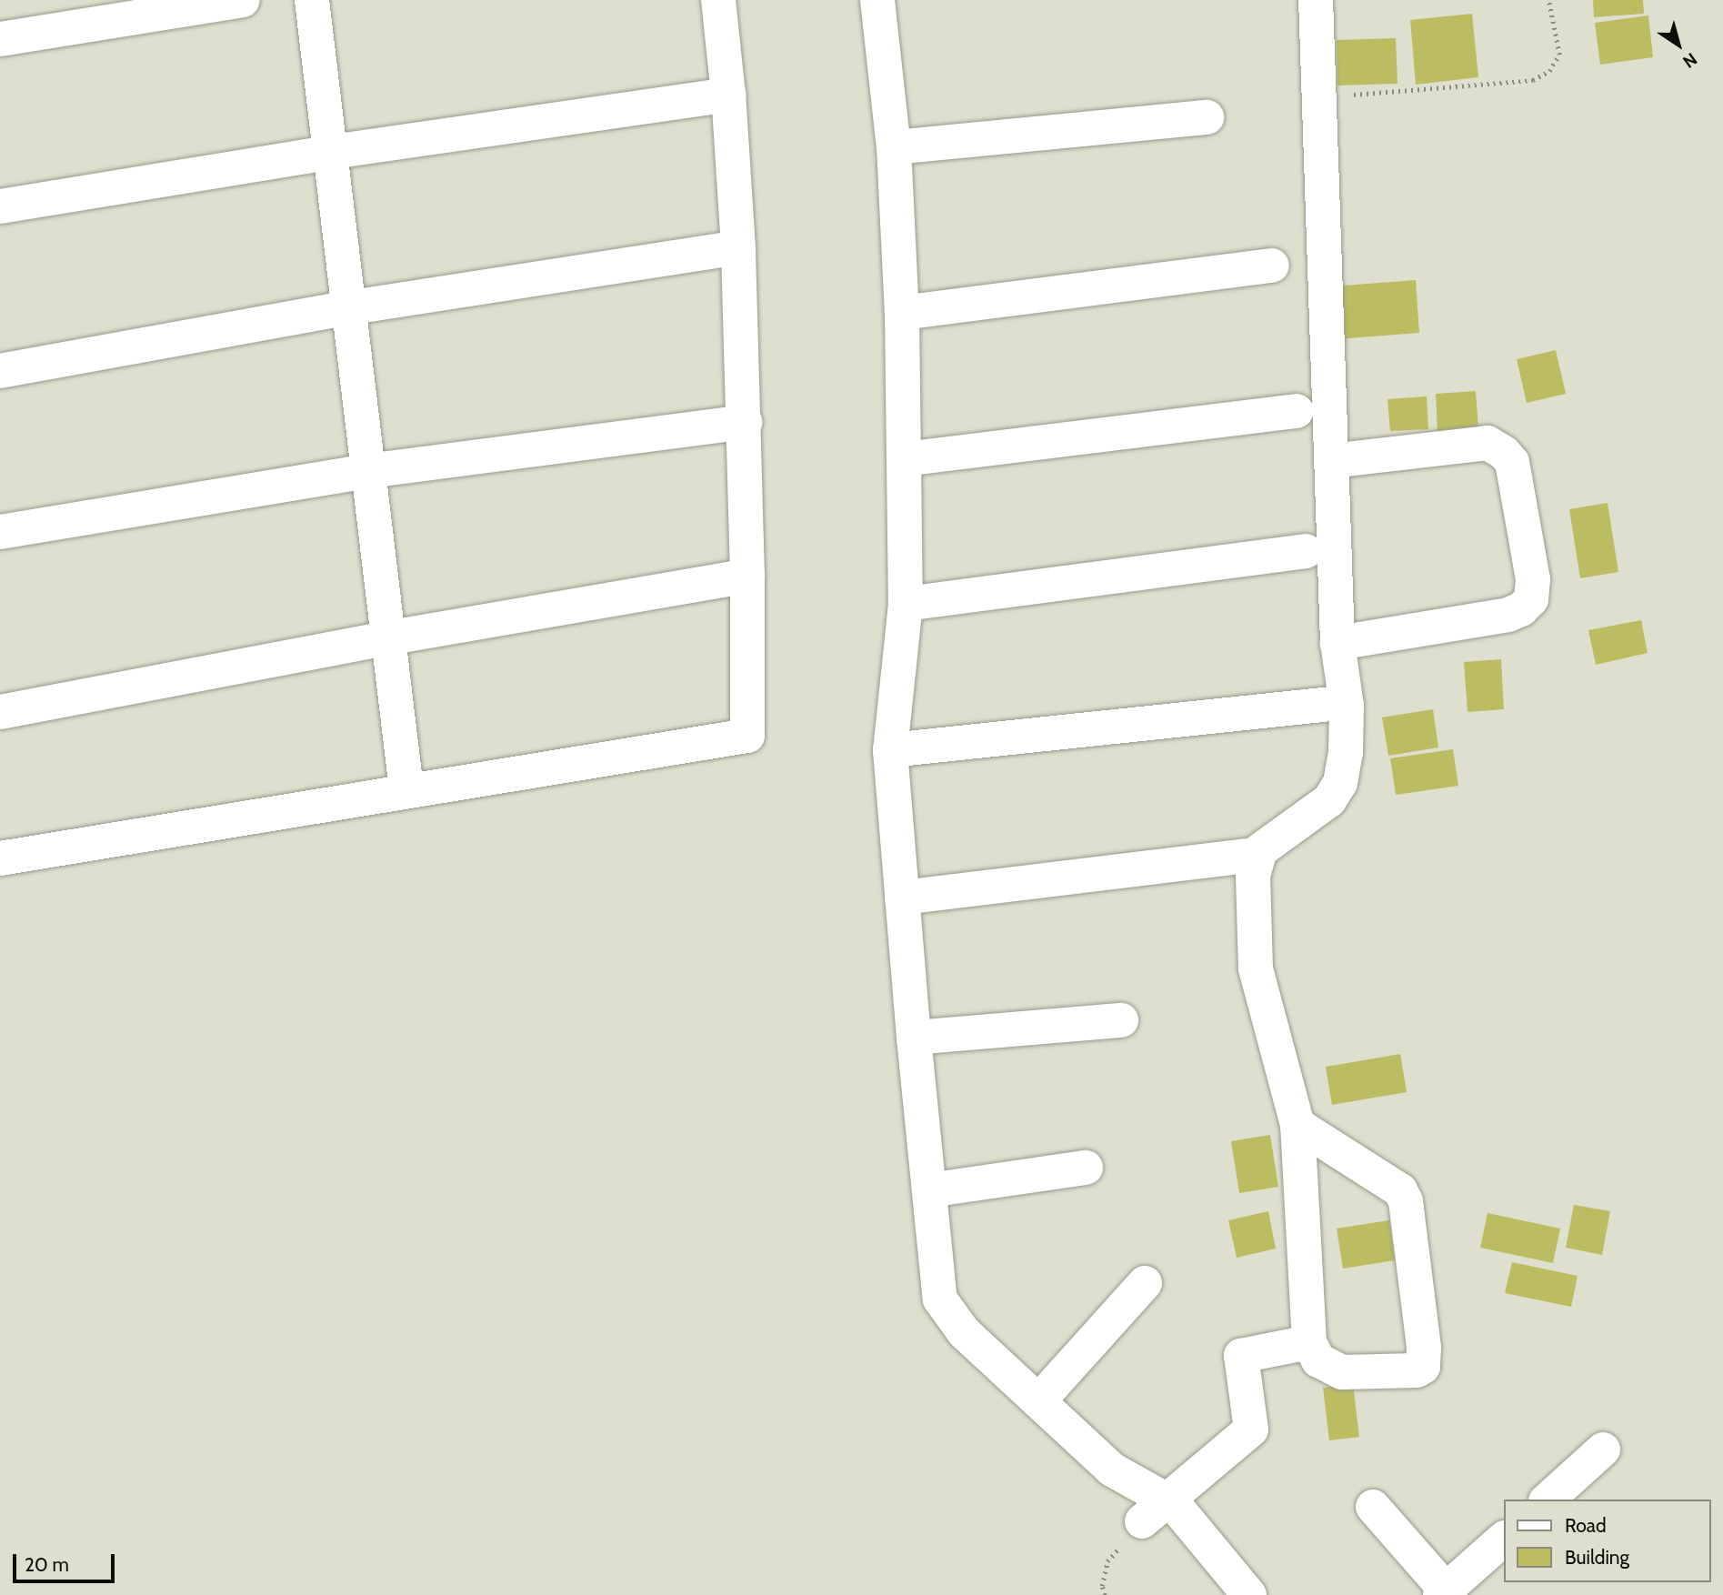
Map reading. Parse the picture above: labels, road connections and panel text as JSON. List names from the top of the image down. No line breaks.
{"legend":["Road","Building"],"scale_bar":"20 m","north":"bottom right"}
